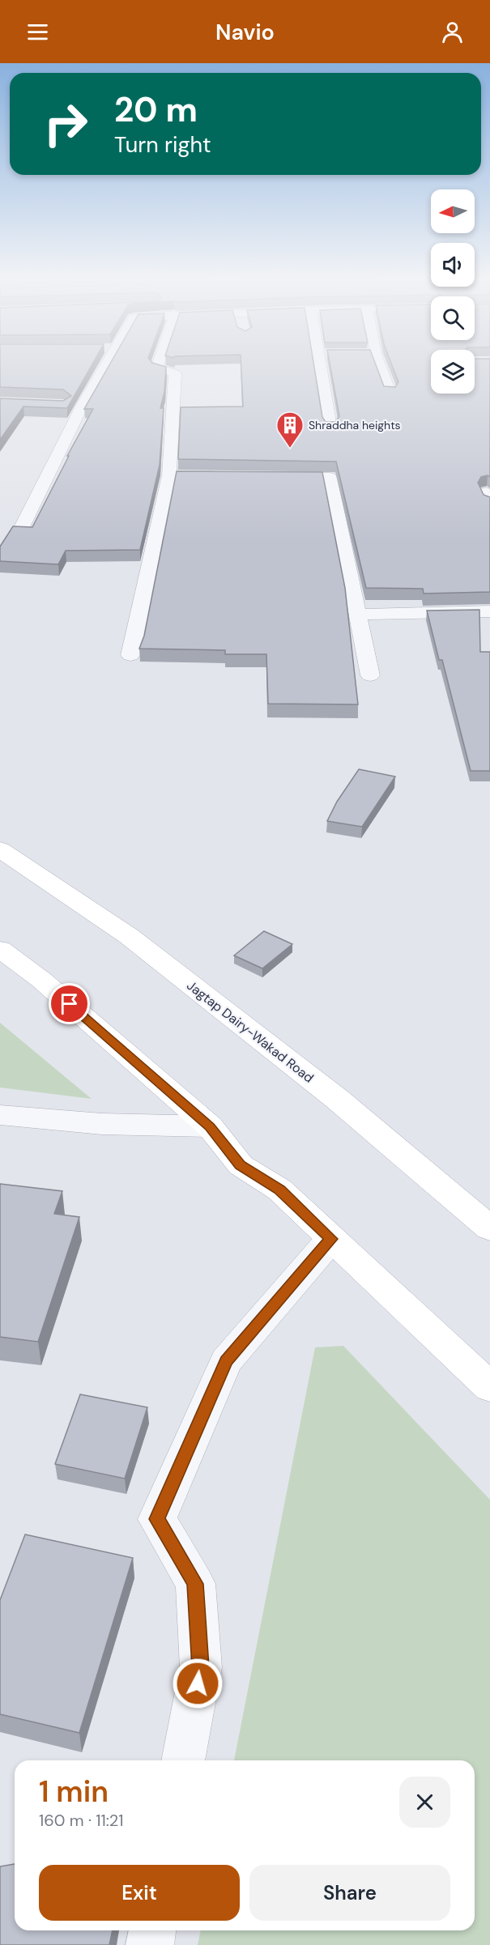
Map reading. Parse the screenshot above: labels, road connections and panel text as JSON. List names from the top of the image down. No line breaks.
{"streets":{"main road":["Jagtap Dairy-Wakad Road"]},"places":{"building":["Shraddha heights"]},"north":"left","page":{"header":"Navio","turn":["20 m","Turn right"],"heading":["1 min","160 m · 11:21"],"buttons":["Exit","Share"]}}
